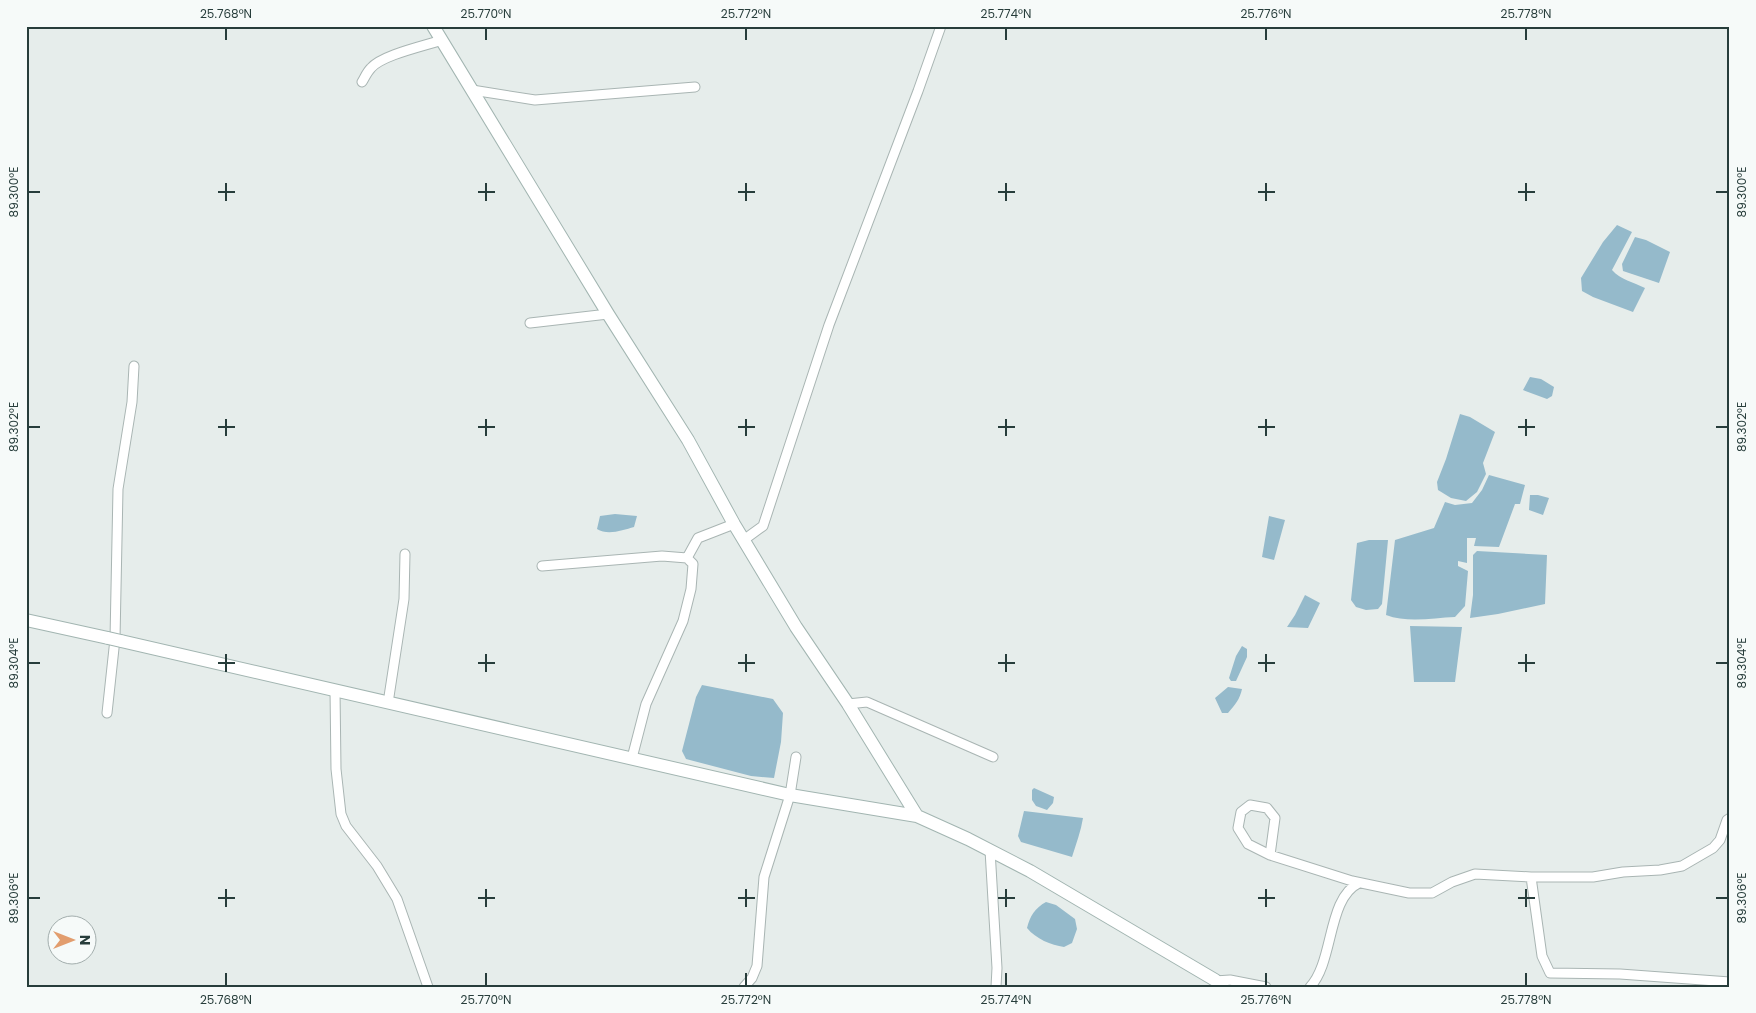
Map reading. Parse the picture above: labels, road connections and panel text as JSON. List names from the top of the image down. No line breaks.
{"north":"right","coordinates":["25.768°N","25.770°N","25.772°N","25.774°N","25.776°N","25.778°N","89.300°E","89.302°E","89.304°E","89.306°E"]}
